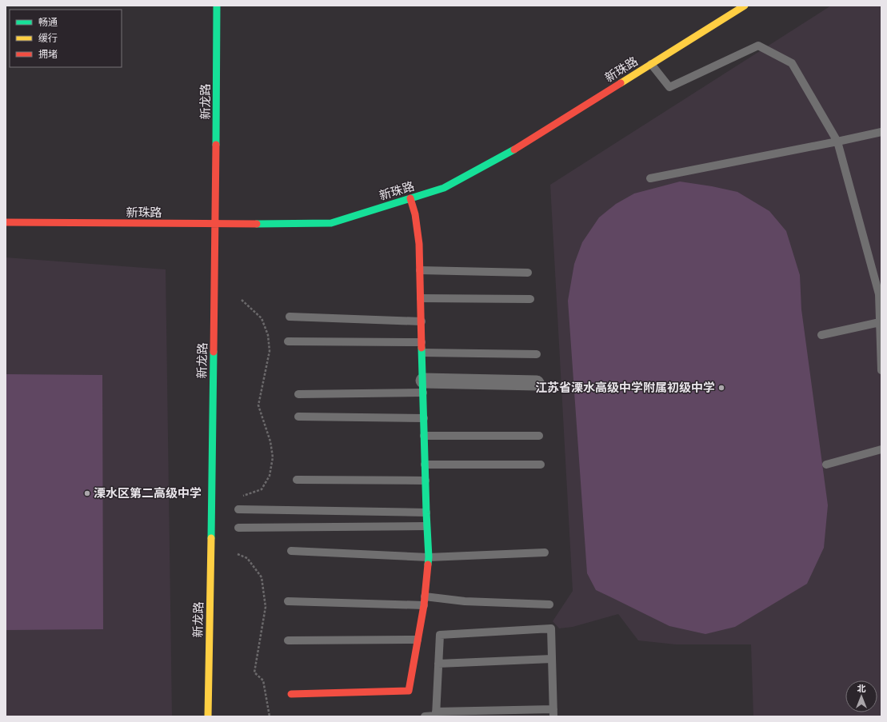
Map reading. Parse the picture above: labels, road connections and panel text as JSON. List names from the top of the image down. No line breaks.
{"streets":{"street":["新珠路","新龙路"]},"crossings":[["新珠路","新龙路"]],"places":["江苏省溧水高级中学附属初级中学","溧水区第二高级中学"],"legend":["畅通","缓行","拥堵"],"north":"top"}
